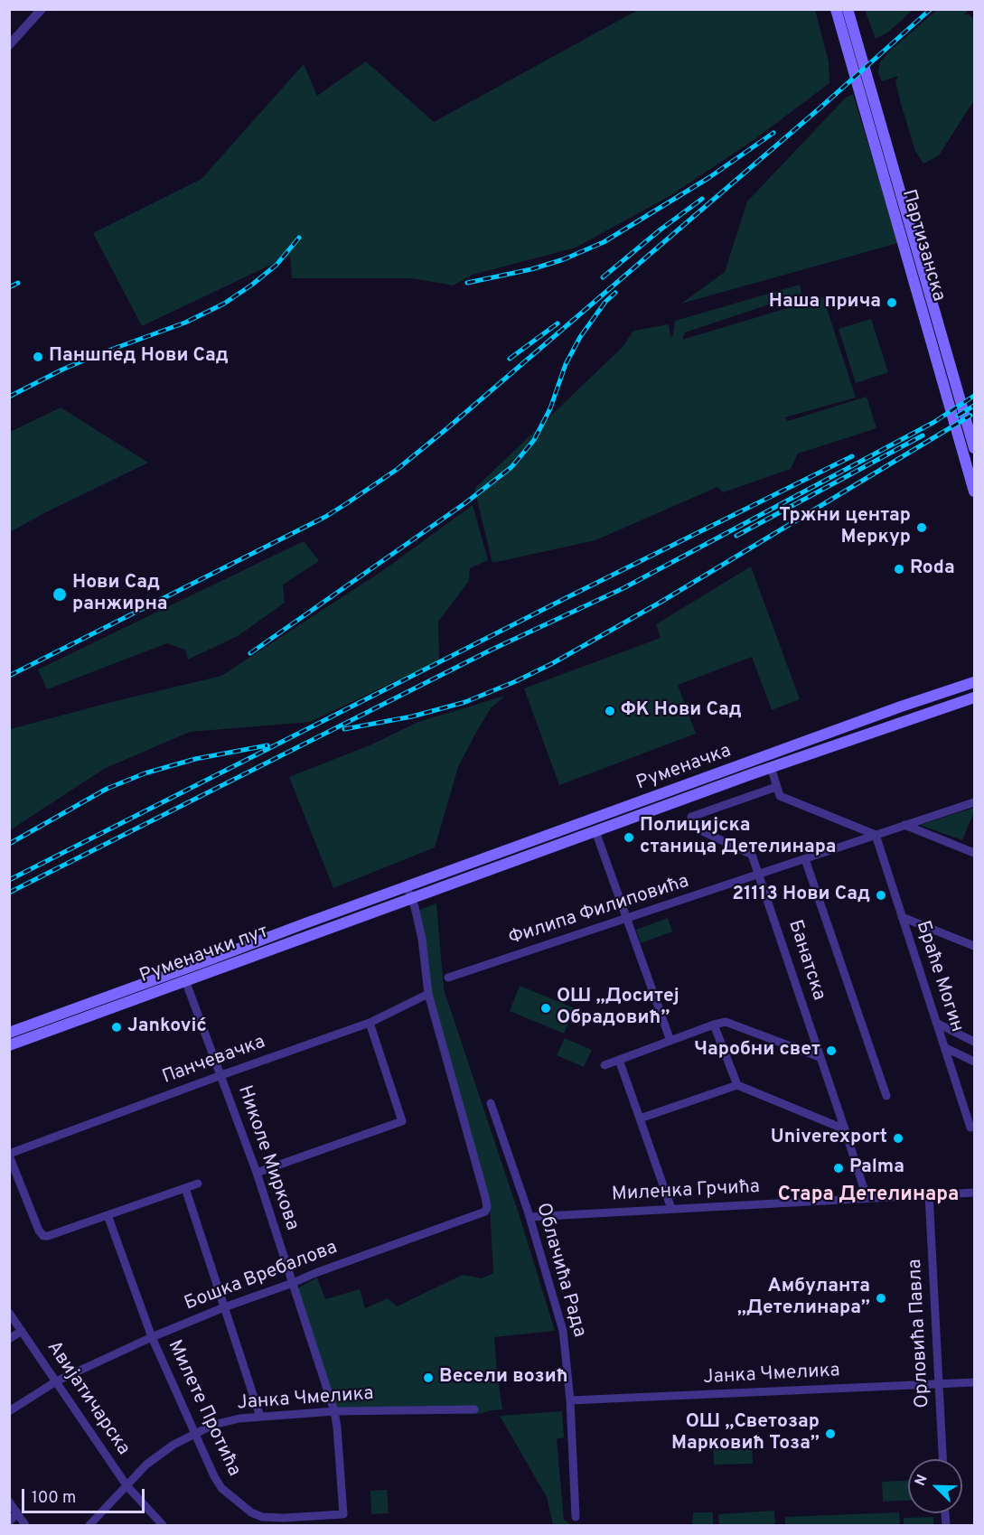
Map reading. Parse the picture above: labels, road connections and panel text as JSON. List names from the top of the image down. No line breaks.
{"streets":{"main road":["Партизанска","Руменачка","Руменачки пут"],"street":["Филипа Филиповића","Банатска","Браће Могин","Панчевачка","Николе Миркова","Миленка Грчића","Облачића Рада","Бошка Вребалова","Орловића Павла","Јанка Чмелика","Авијатичарска","Милете Протића"]},"crossings":[["Руменачка","Руменачки пут"],["Филипа Филиповића","Банатска"],["Филипа Филиповића","Браће Могин"],["Руменачки пут","Николе Миркова"],["Банатска","Миленка Грчића"],["Панчевачка","Николе Миркова"],["Панчевачка","Бошка Вребалова"],["Николе Миркова","Бошка Вребалова"],["Николе Миркова","Јанка Чмелика"],["Николе Миркова","Милете Протића"],["Миленка Грчића","Облачића Рада"],["Миленка Грчића","Орловића Павла"],["Облачића Рада","Јанка Чмелика"],["Бошка Вребалова","Авијатичарска"],["Бошка Вребалова","Милете Протића"],["Орловића Павла","Јанка Чмелика"],["Јанка Чмелика","Авијатичарска"],["Јанка Чмелика","Милете Протића"]],"districts":["Стара Детелинара"],"places":["Наша прича","Паншпед Нови Сад","Тржни центар Меркур","Roda","Нови Сад ранжирна","ФК Нови Сад","Полицијска станица Детелинара","21113 Нови Сад","ОШ „Доситеј Обрадовић”","Janković","Чаробни свет","Univerexport","Palma","Амбуланта „Детелинара”","Весели возић","ОШ „Светозар Марковић Тоза”"],"scale_bar":"100 m","north":"top left"}
